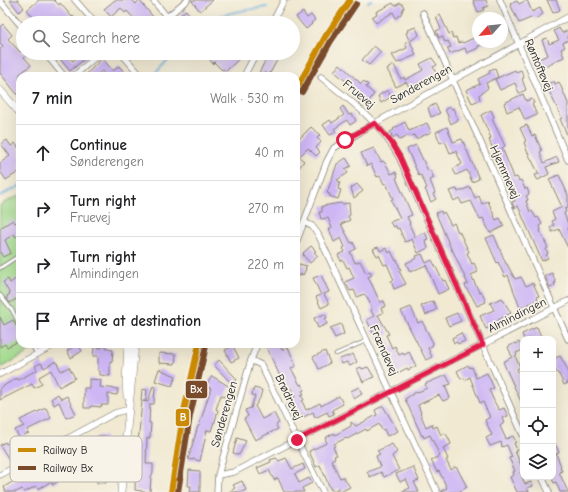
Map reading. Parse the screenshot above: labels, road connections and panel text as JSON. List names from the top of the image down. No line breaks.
{"streets":{"street":["Røntoftevej","Sønderengen","Fruevej","Hjemmevej","Almindingen","Frændevej","Brødrevej"]},"crossings":[["Røntoftevej","Sønderengen"],["Sønderengen","Fruevej"],["Sønderengen","Hjemmevej"],["Sønderengen","Almindingen"],["Sønderengen","Frændevej"],["Sønderengen","Brødrevej"],["Fruevej","Almindingen"],["Hjemmevej","Almindingen"],["Almindingen","Frændevej"],["Almindingen","Brødrevej"]],"lines":["rail line B","rail line Bx"],"legend":["Railway B","Railway Bx"],"north":"bottom left","page":{"search":"Search here","heading":["7 min","Walk · 530 m"],"list":[["Continue","Sønderengen","40 m"],["Turn right","Fruevej","270 m"],["Turn right","Almindingen","220 m"],"Arrive at destination"],"map_buttons":["+","−"]}}
